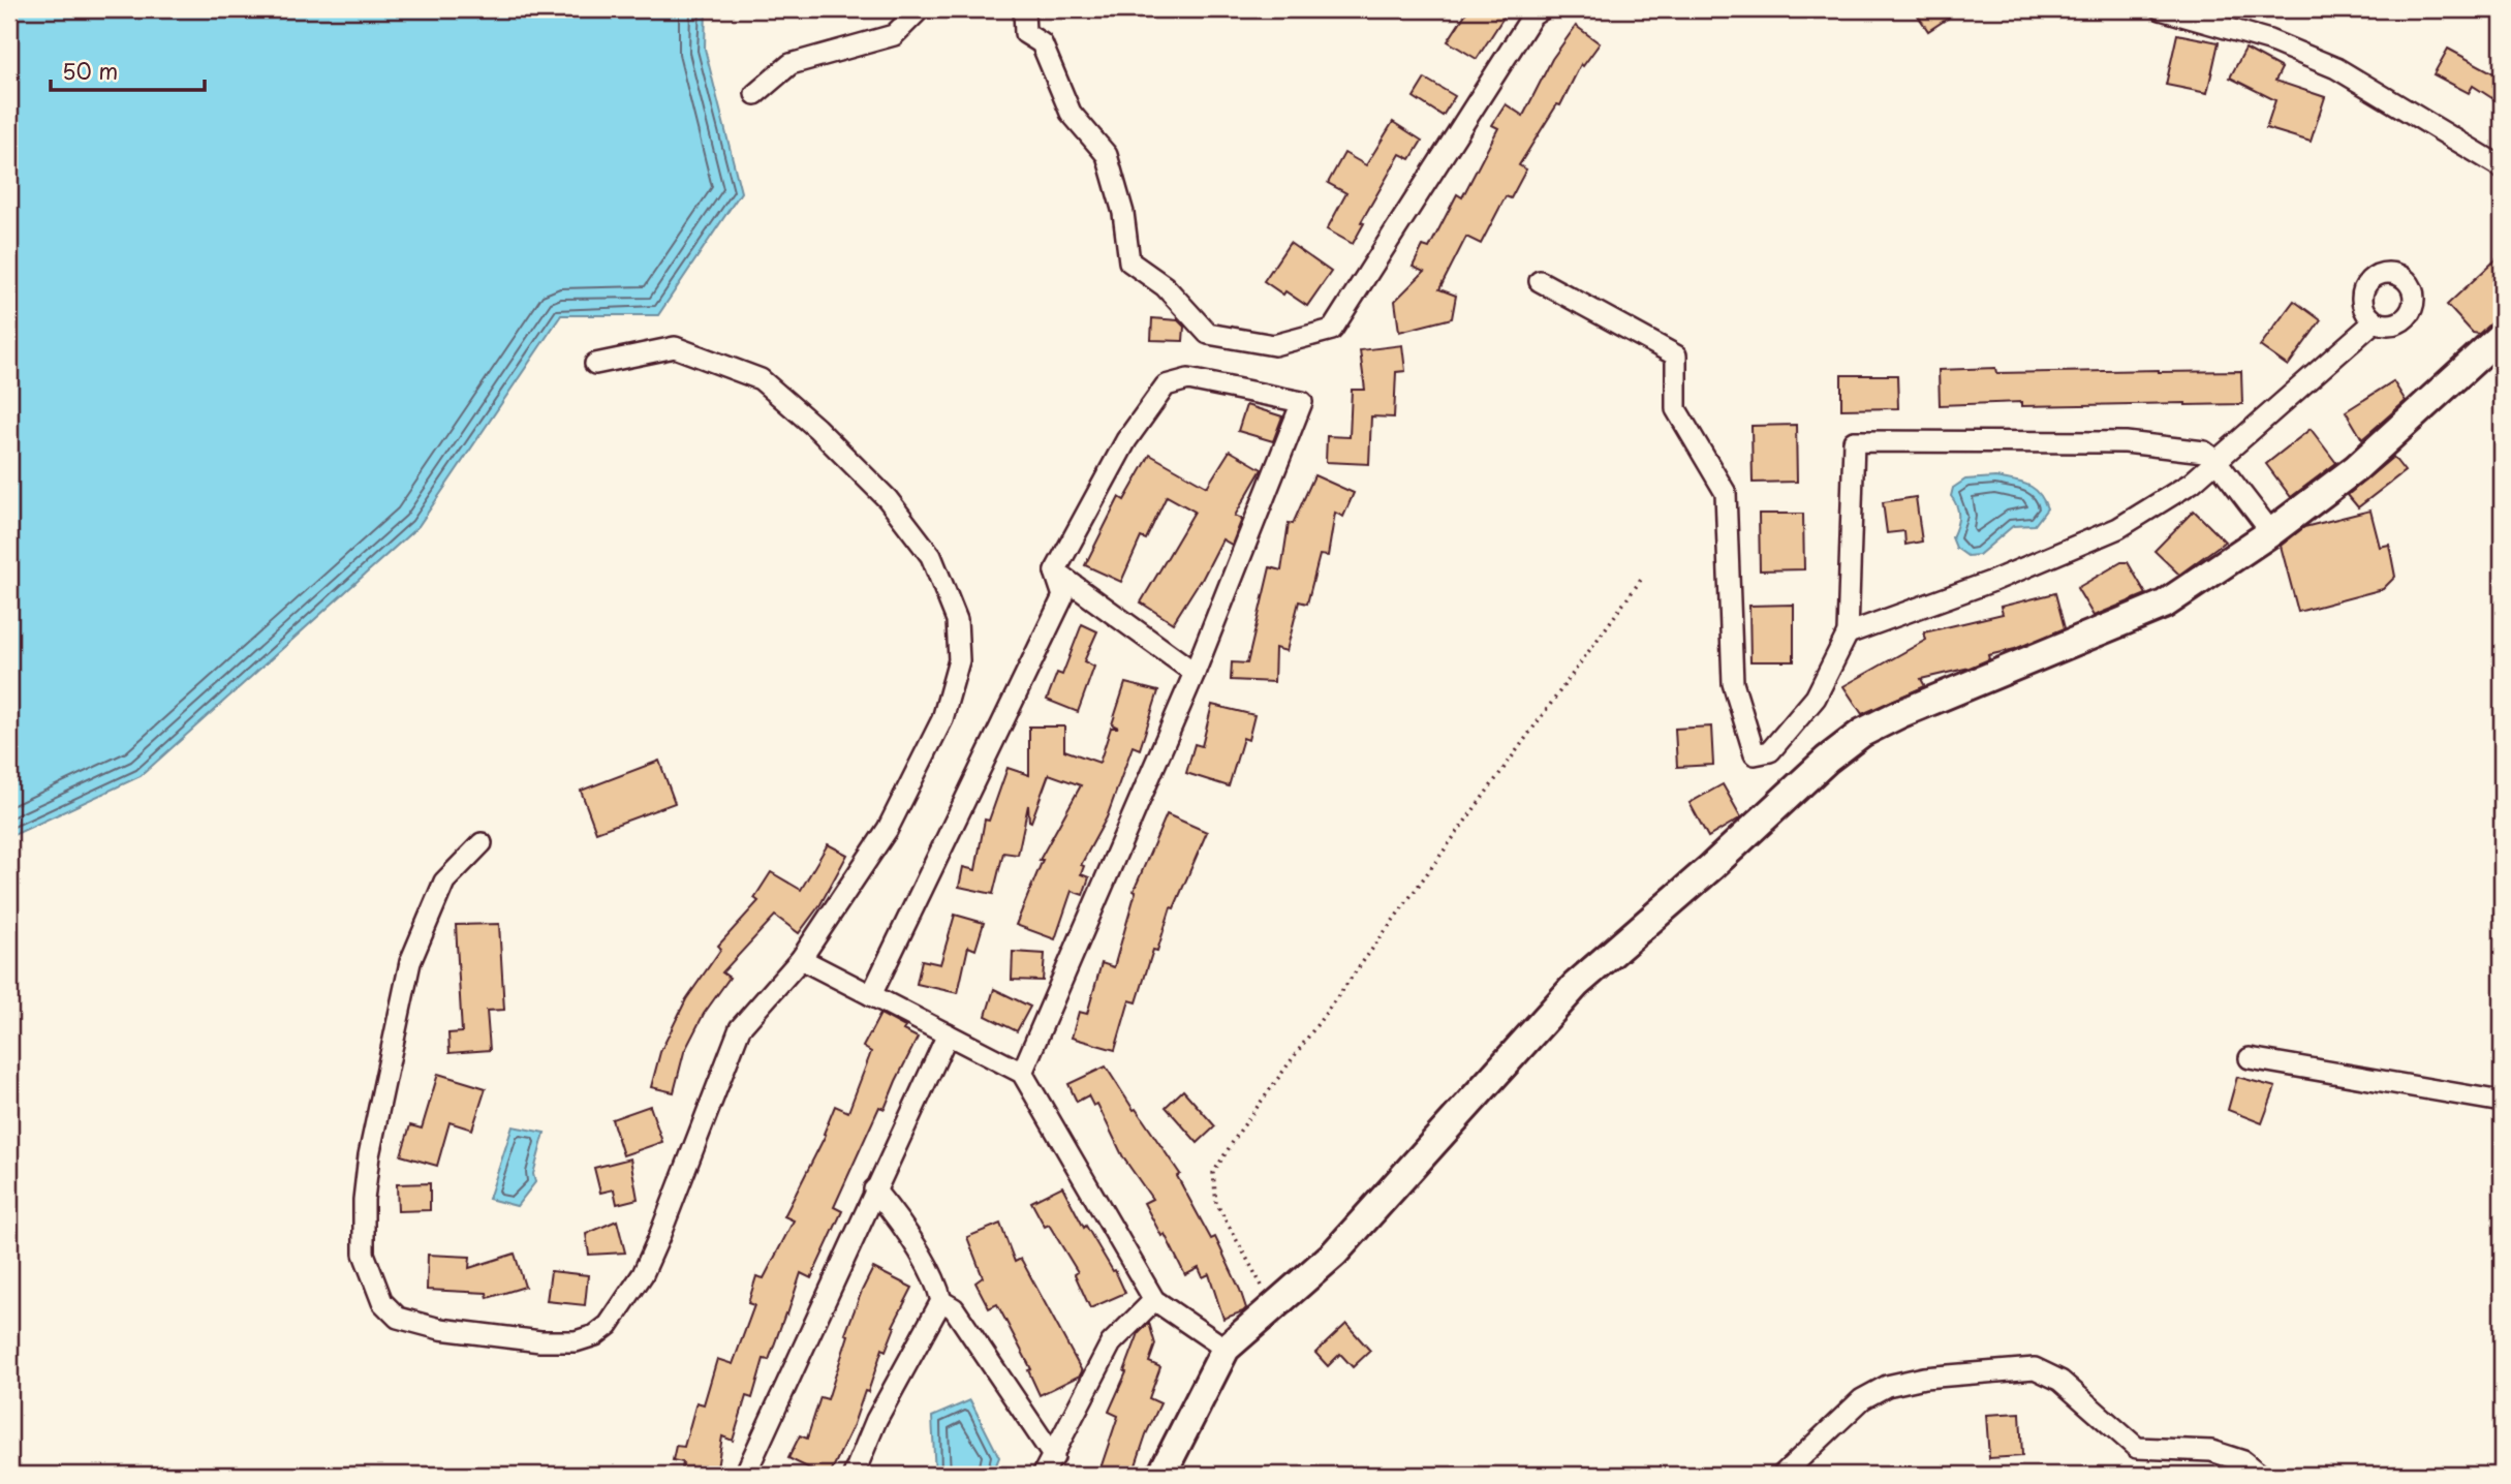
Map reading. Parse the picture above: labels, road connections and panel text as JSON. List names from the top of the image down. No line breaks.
{"scale_bar":"50 m"}
